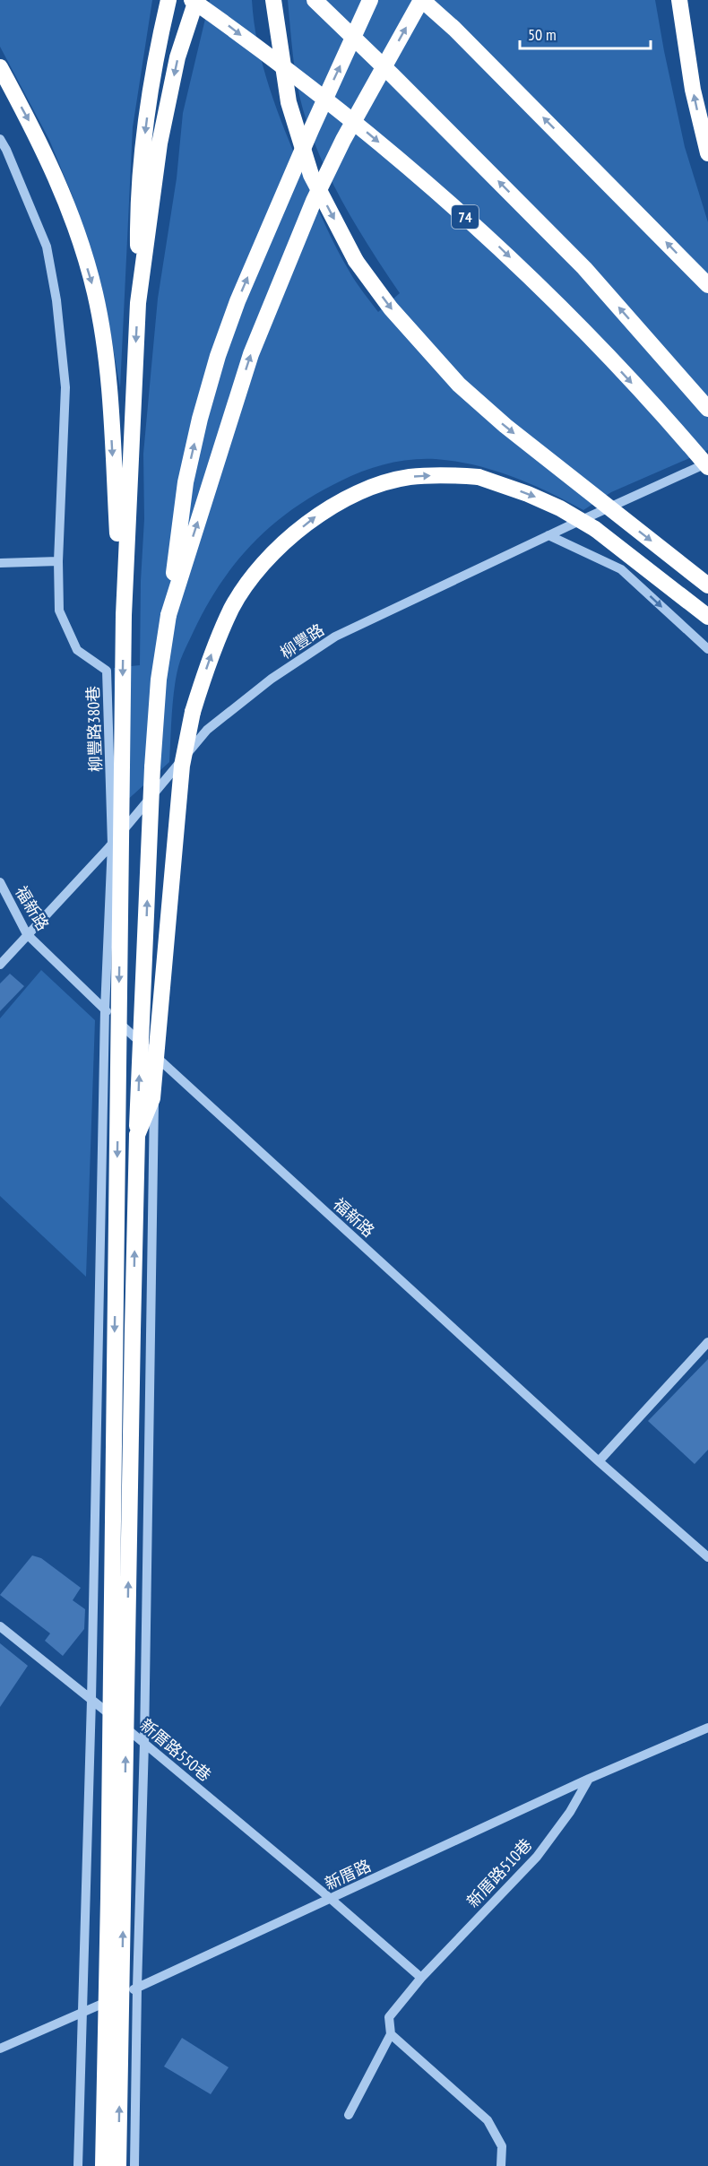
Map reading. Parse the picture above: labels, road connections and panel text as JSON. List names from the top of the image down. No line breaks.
{"streets":{"highway":["74"],"street":["柳豐路","柳豐路380巷","福新路","新厝路550巷","新厝路510巷","新厝路"]},"crossings":[["74","柳豐路"],["柳豐路","柳豐路380巷"],["柳豐路","福新路"],["新厝路550巷","新厝路"],["新厝路510巷","新厝路"]],"scale_bar":"50 m"}
